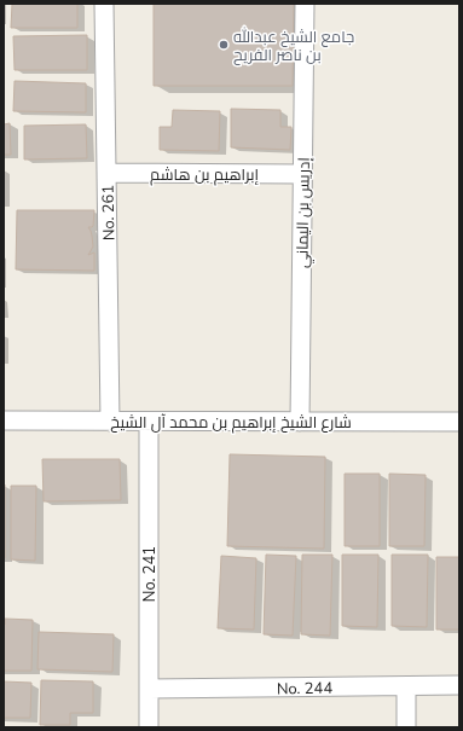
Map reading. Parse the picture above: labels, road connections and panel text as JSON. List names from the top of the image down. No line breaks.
{"streets":{"street":["إبراهيم بن هاشم","No. 261","إدريس بن اليماني","شارع الشيخ إبراهيم بن محمد آل الشيخ","No. 241","No. 244"]},"crossings":[["إبراهيم بن هاشم","No. 261"],["إبراهيم بن هاشم","إدريس بن اليماني"],["No. 261","شارع الشيخ إبراهيم بن محمد آل الشيخ"],["إدريس بن اليماني","شارع الشيخ إبراهيم بن محمد آل الشيخ"],["شارع الشيخ إبراهيم بن محمد آل الشيخ","No. 241"],["No. 241","No. 244"]],"places":["جامع الشيخ عبدالله بن ناصر الفريح"]}
